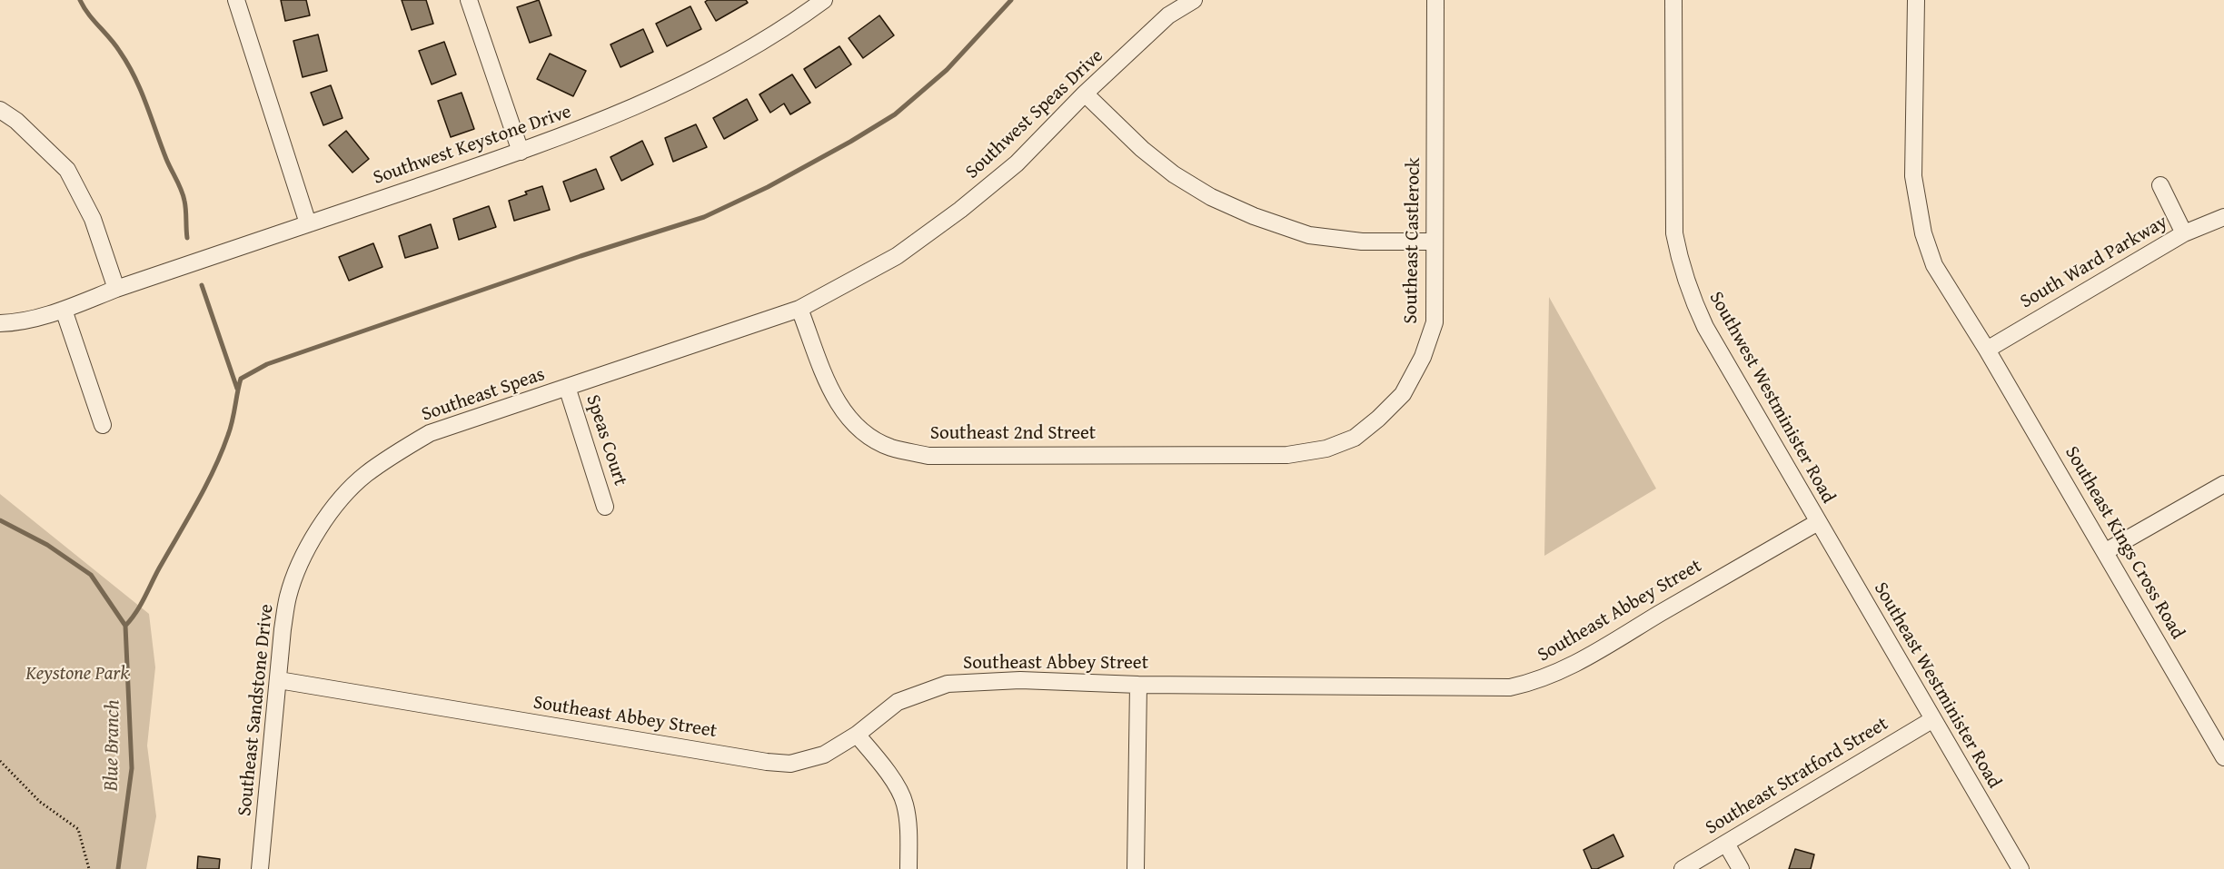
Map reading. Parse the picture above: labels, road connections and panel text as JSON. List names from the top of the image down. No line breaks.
{"streets":{"street":["Southwest Speas Drive","Southwest Keystone Drive","Southeast Castlerock","South Ward Parkway","Southeast Speas","Southwest Westminister Road","Southeast 2nd Street","Speas Court","Southeast Kings Cross Road","Southeast Abbey Street","Southeast Westminister Road","Southeast Sandstone Drive","Southeast Stratford Street"]},"crossings":[["Southwest Speas Drive","Southeast Speas"],["Southwest Speas Drive","Southeast 2nd Street"],["Southwest Speas Drive","Speas Court"],["Southeast Castlerock","Southeast 2nd Street"],["South Ward Parkway","Southeast Kings Cross Road"],["Southeast Speas","Speas Court"],["Southeast Speas","Southeast Sandstone Drive"],["Southwest Westminister Road","Southeast Abbey Street"],["Southwest Westminister Road","Southeast Westminister Road"],["Southeast Abbey Street","Southeast Westminister Road"],["Southeast Abbey Street","Southeast Sandstone Drive"],["Southeast Westminister Road","Southeast Stratford Street"]],"water":["Blue Branch"],"parks":["Keystone Park"]}
